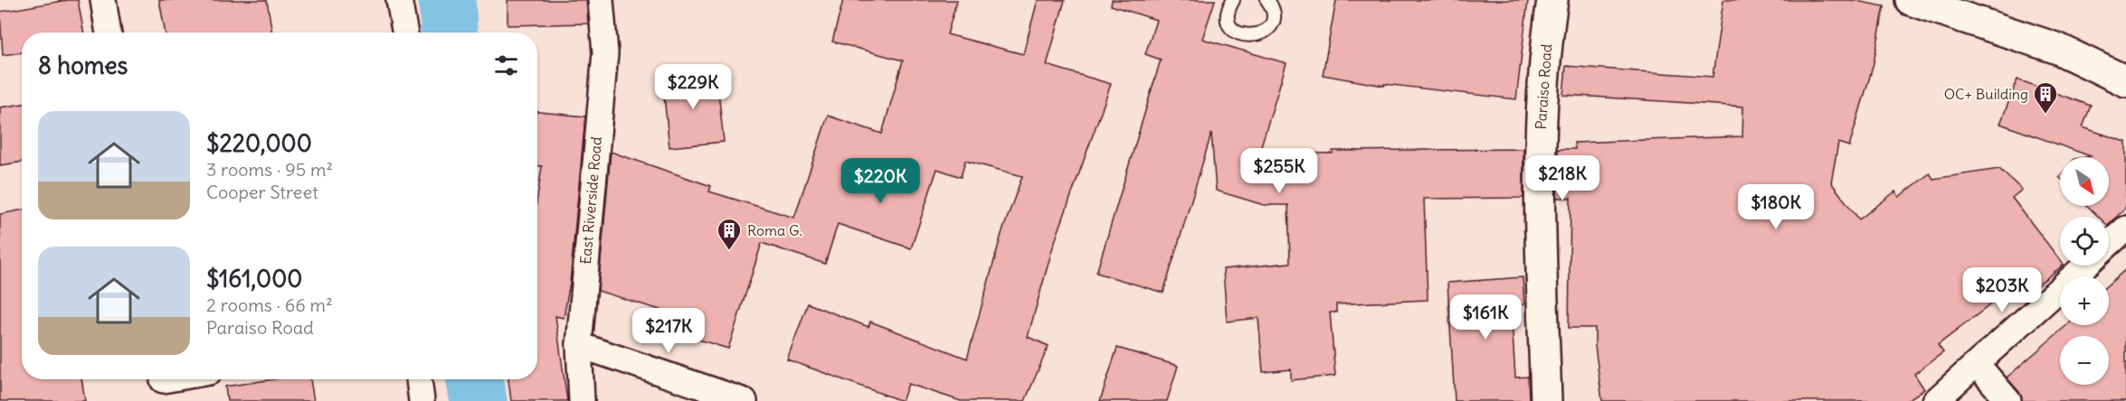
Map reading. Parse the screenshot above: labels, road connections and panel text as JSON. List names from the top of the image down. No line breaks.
{"streets":{"street":["Paraiso Road","East Riverside Road"]},"places":{"building":["OC+ Building","Roma G."]},"north":"bottom right","page":{"heading":"8 homes","price":["$229K","$255K","$218K","$220K","$180K","$203K","$161K","$217K"],"list":[{"name":"$220,000","note":"3 rooms · 95 m² · Cooper Street"},{"name":"$161,000","note":"2 rooms · 66 m² · Paraiso Road"}],"map_buttons":["+","−"]}}
